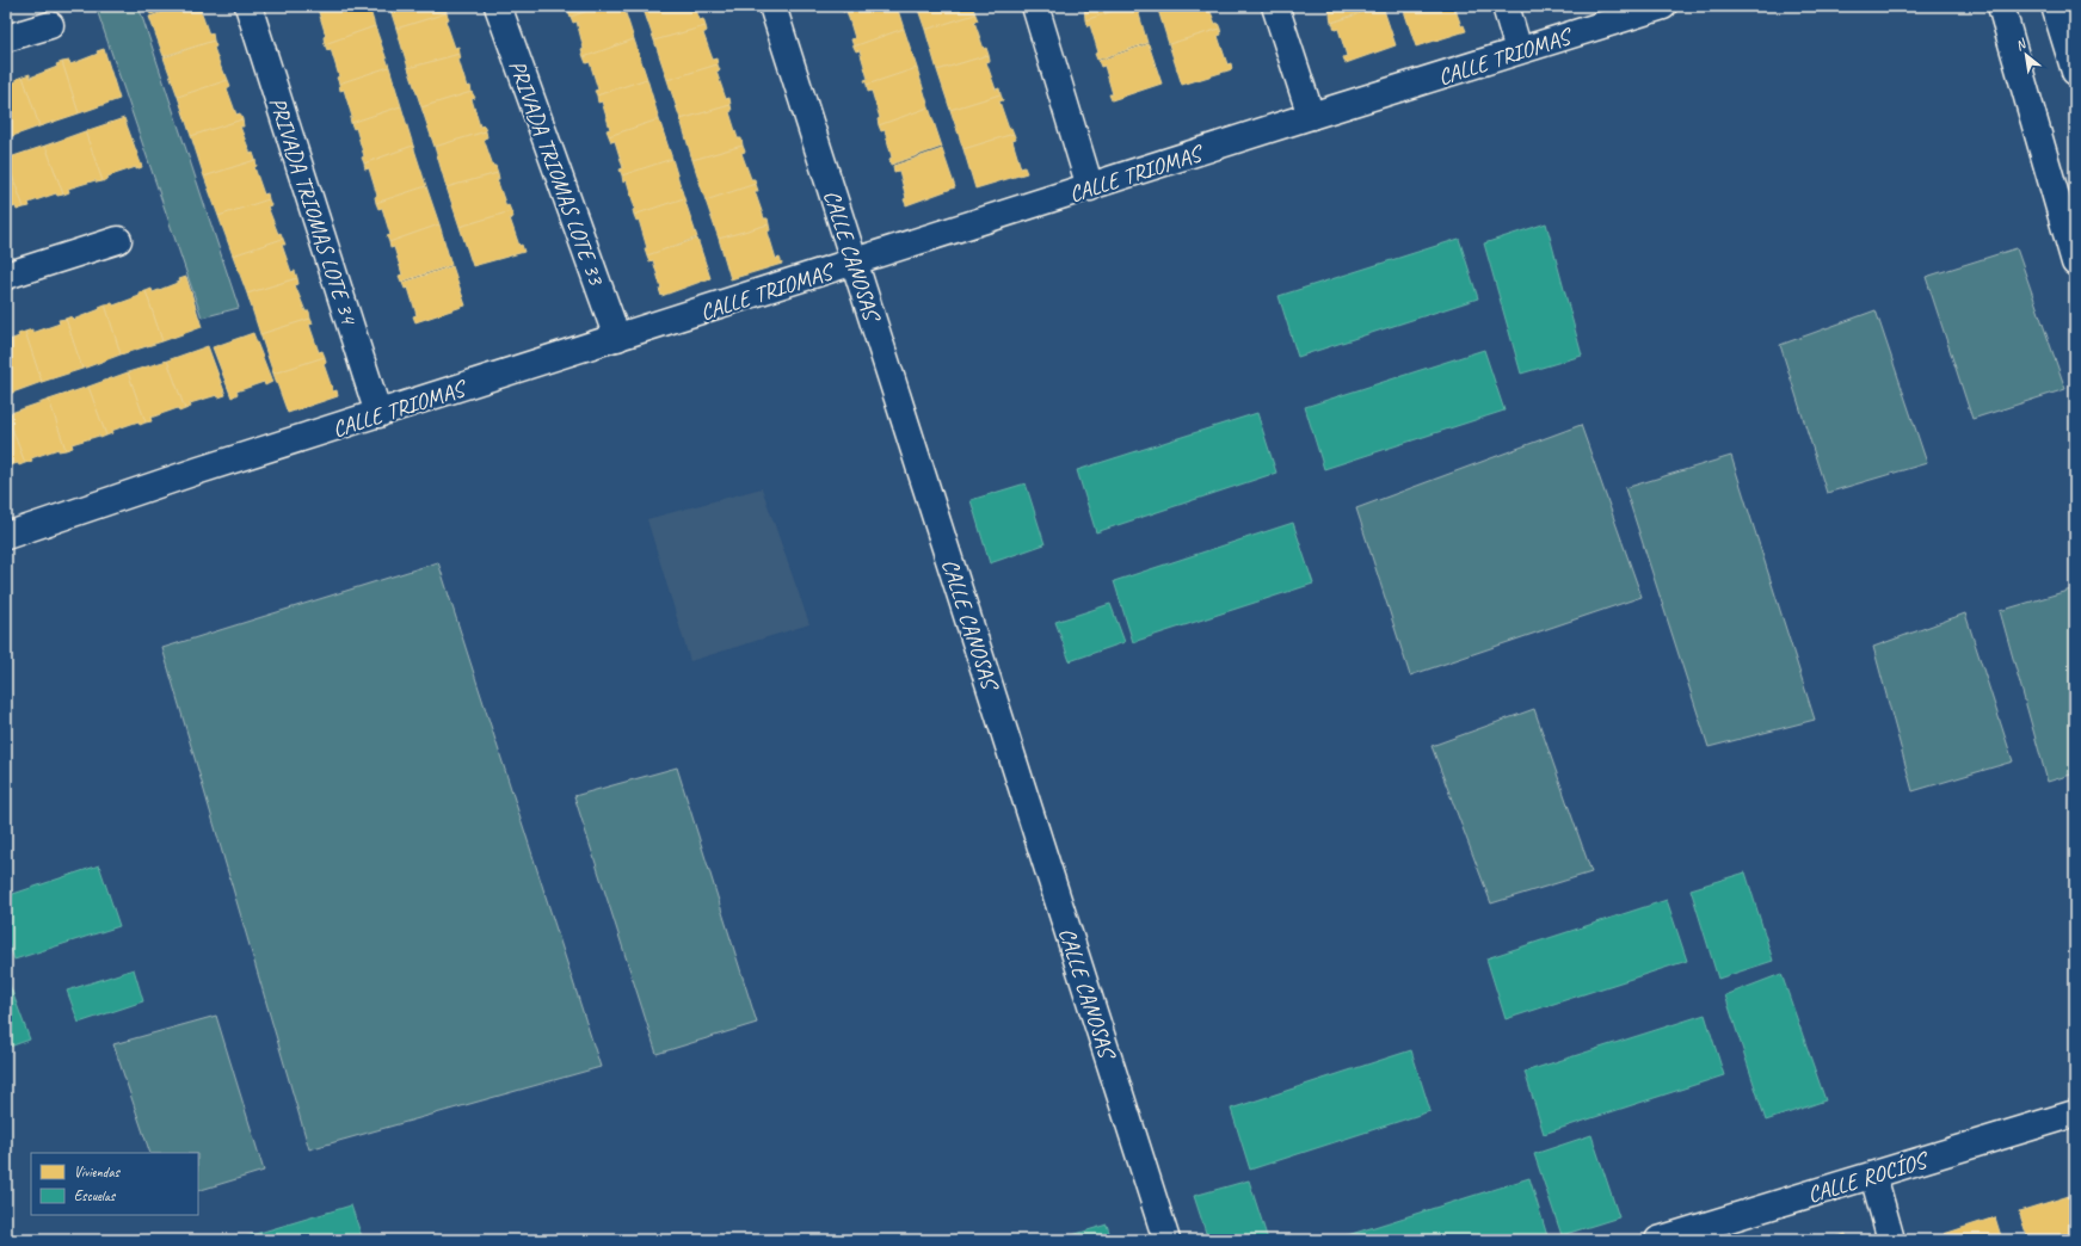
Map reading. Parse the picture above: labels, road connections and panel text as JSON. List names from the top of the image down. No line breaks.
{"streets":{"street":["CALLE TRIOMAS","PRIVADA TRIOMAS LOTE 33","PRIVADA TRIOMAS LOTE 34","CALLE CANOSAS","CALLE ROCÍOS"]},"crossings":[["CALLE TRIOMAS","PRIVADA TRIOMAS LOTE 33"],["CALLE TRIOMAS","PRIVADA TRIOMAS LOTE 34"],["CALLE TRIOMAS","CALLE CANOSAS"]],"legend":["Viviendas","Escuelas"],"north":"top left"}
